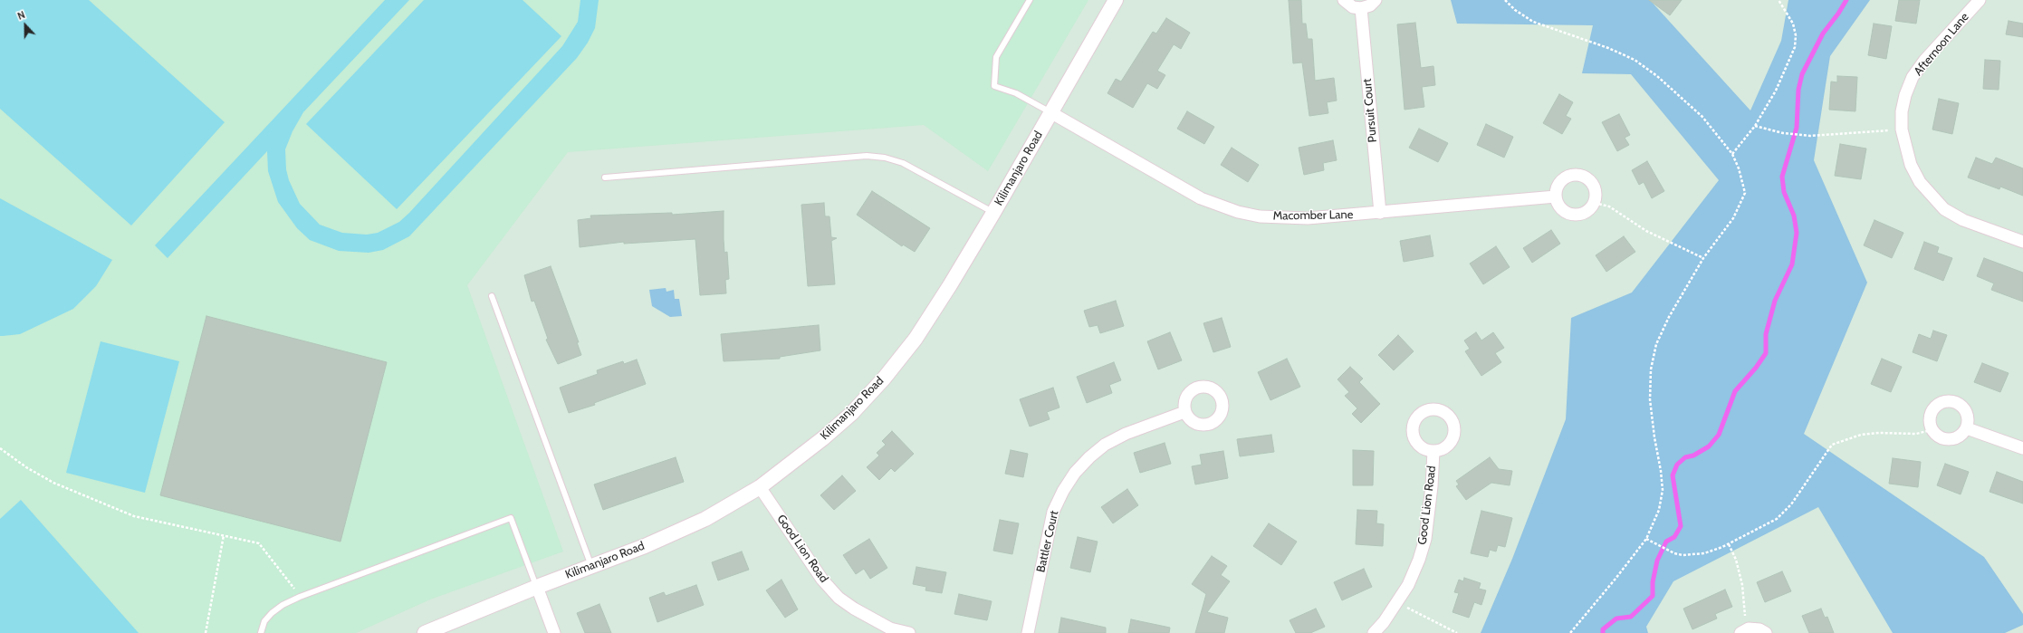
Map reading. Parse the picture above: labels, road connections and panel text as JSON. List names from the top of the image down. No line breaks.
{"streets":{"street":["Afternoon Lane","Pursuit Court","Kilimanjaro Road","Macomber Lane","Good Lion Road","Battler Court"]},"crossings":[["Pursuit Court","Macomber Lane"],["Kilimanjaro Road","Macomber Lane"],["Kilimanjaro Road","Good Lion Road"]],"north":"top"}
